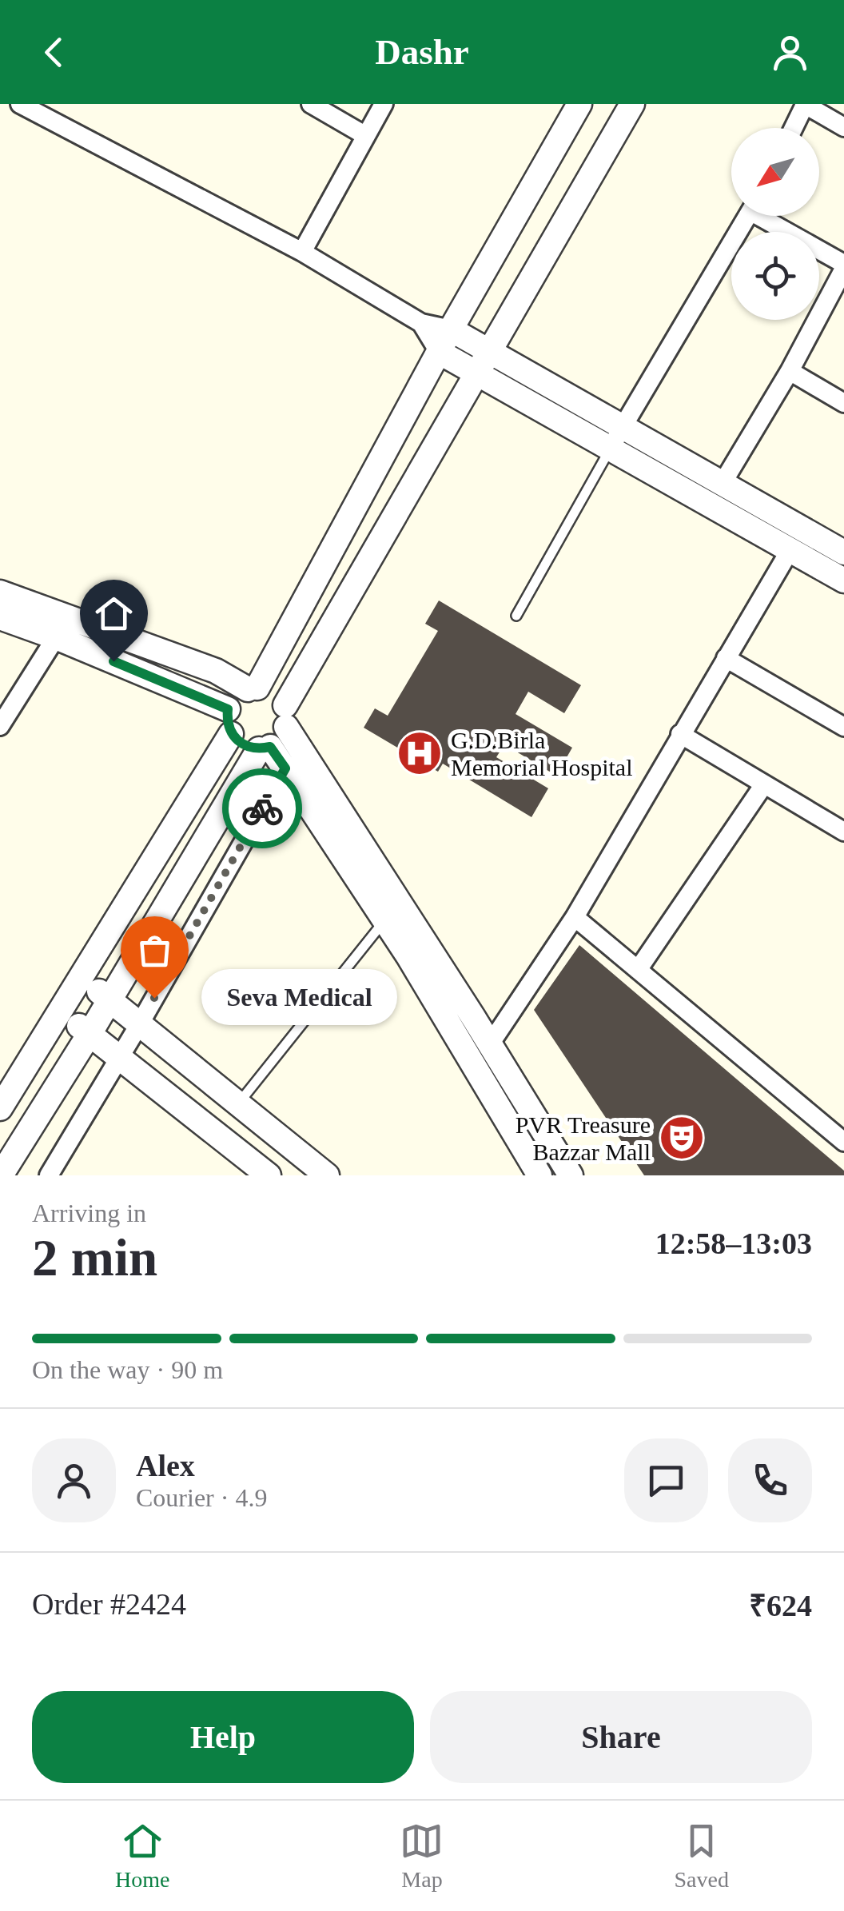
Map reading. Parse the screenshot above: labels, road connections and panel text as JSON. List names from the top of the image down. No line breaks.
{"places":{"hospital":["G.D.Birla Memorial Hospital"],"other":["Seva Medical"],"theatre":["PVR Treasure Bazzar Mall"]},"north":"bottom left","page":{"header":"Dashr","bubble":"Seva Medical","heading":["2 min","Arriving in","12:58–13:03"],"panel":["Alex","Courier · 4.9","Order #2424","₹624"],"bar":"On the way · 90 m","buttons":["Help","Share"],"tabs":["Home","Map","Saved"]}}
